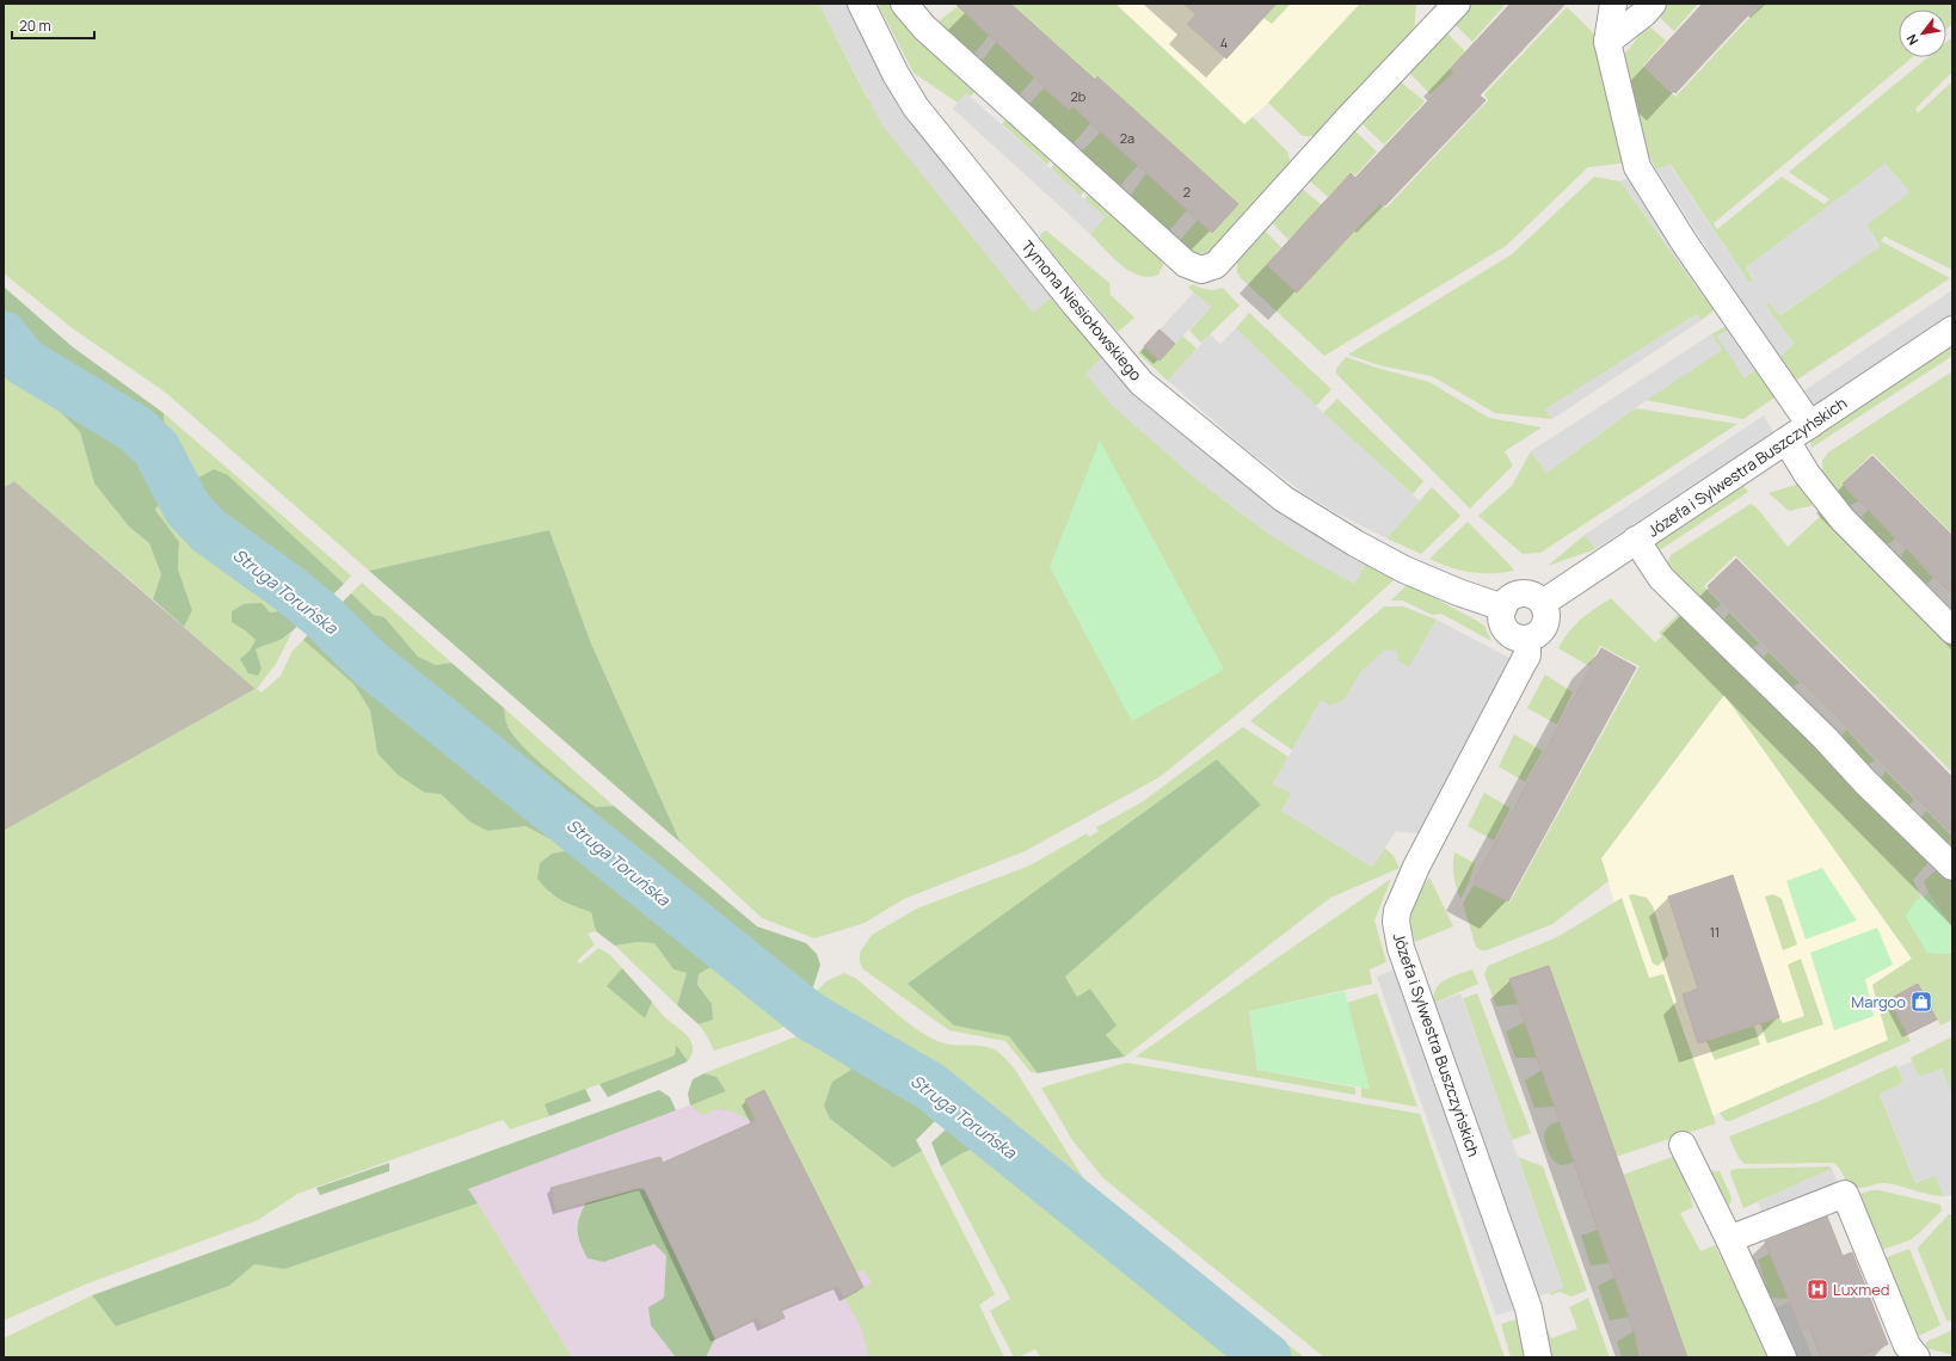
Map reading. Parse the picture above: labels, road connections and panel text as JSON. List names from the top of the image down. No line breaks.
{"streets":{"street":["Tymona Niesiołowskiego","Józefa i Sylwestra Buszczyńskich"]},"crossings":[["Tymona Niesiołowskiego","Józefa i Sylwestra Buszczyńskich"]],"water":["Struga Toruńska"],"places":{"shop":["Margoo"],"hospital":["Luxmed"]},"house_numbers":["4","2b","2a","2","11"],"scale_bar":"20 m","north":"bottom left"}
